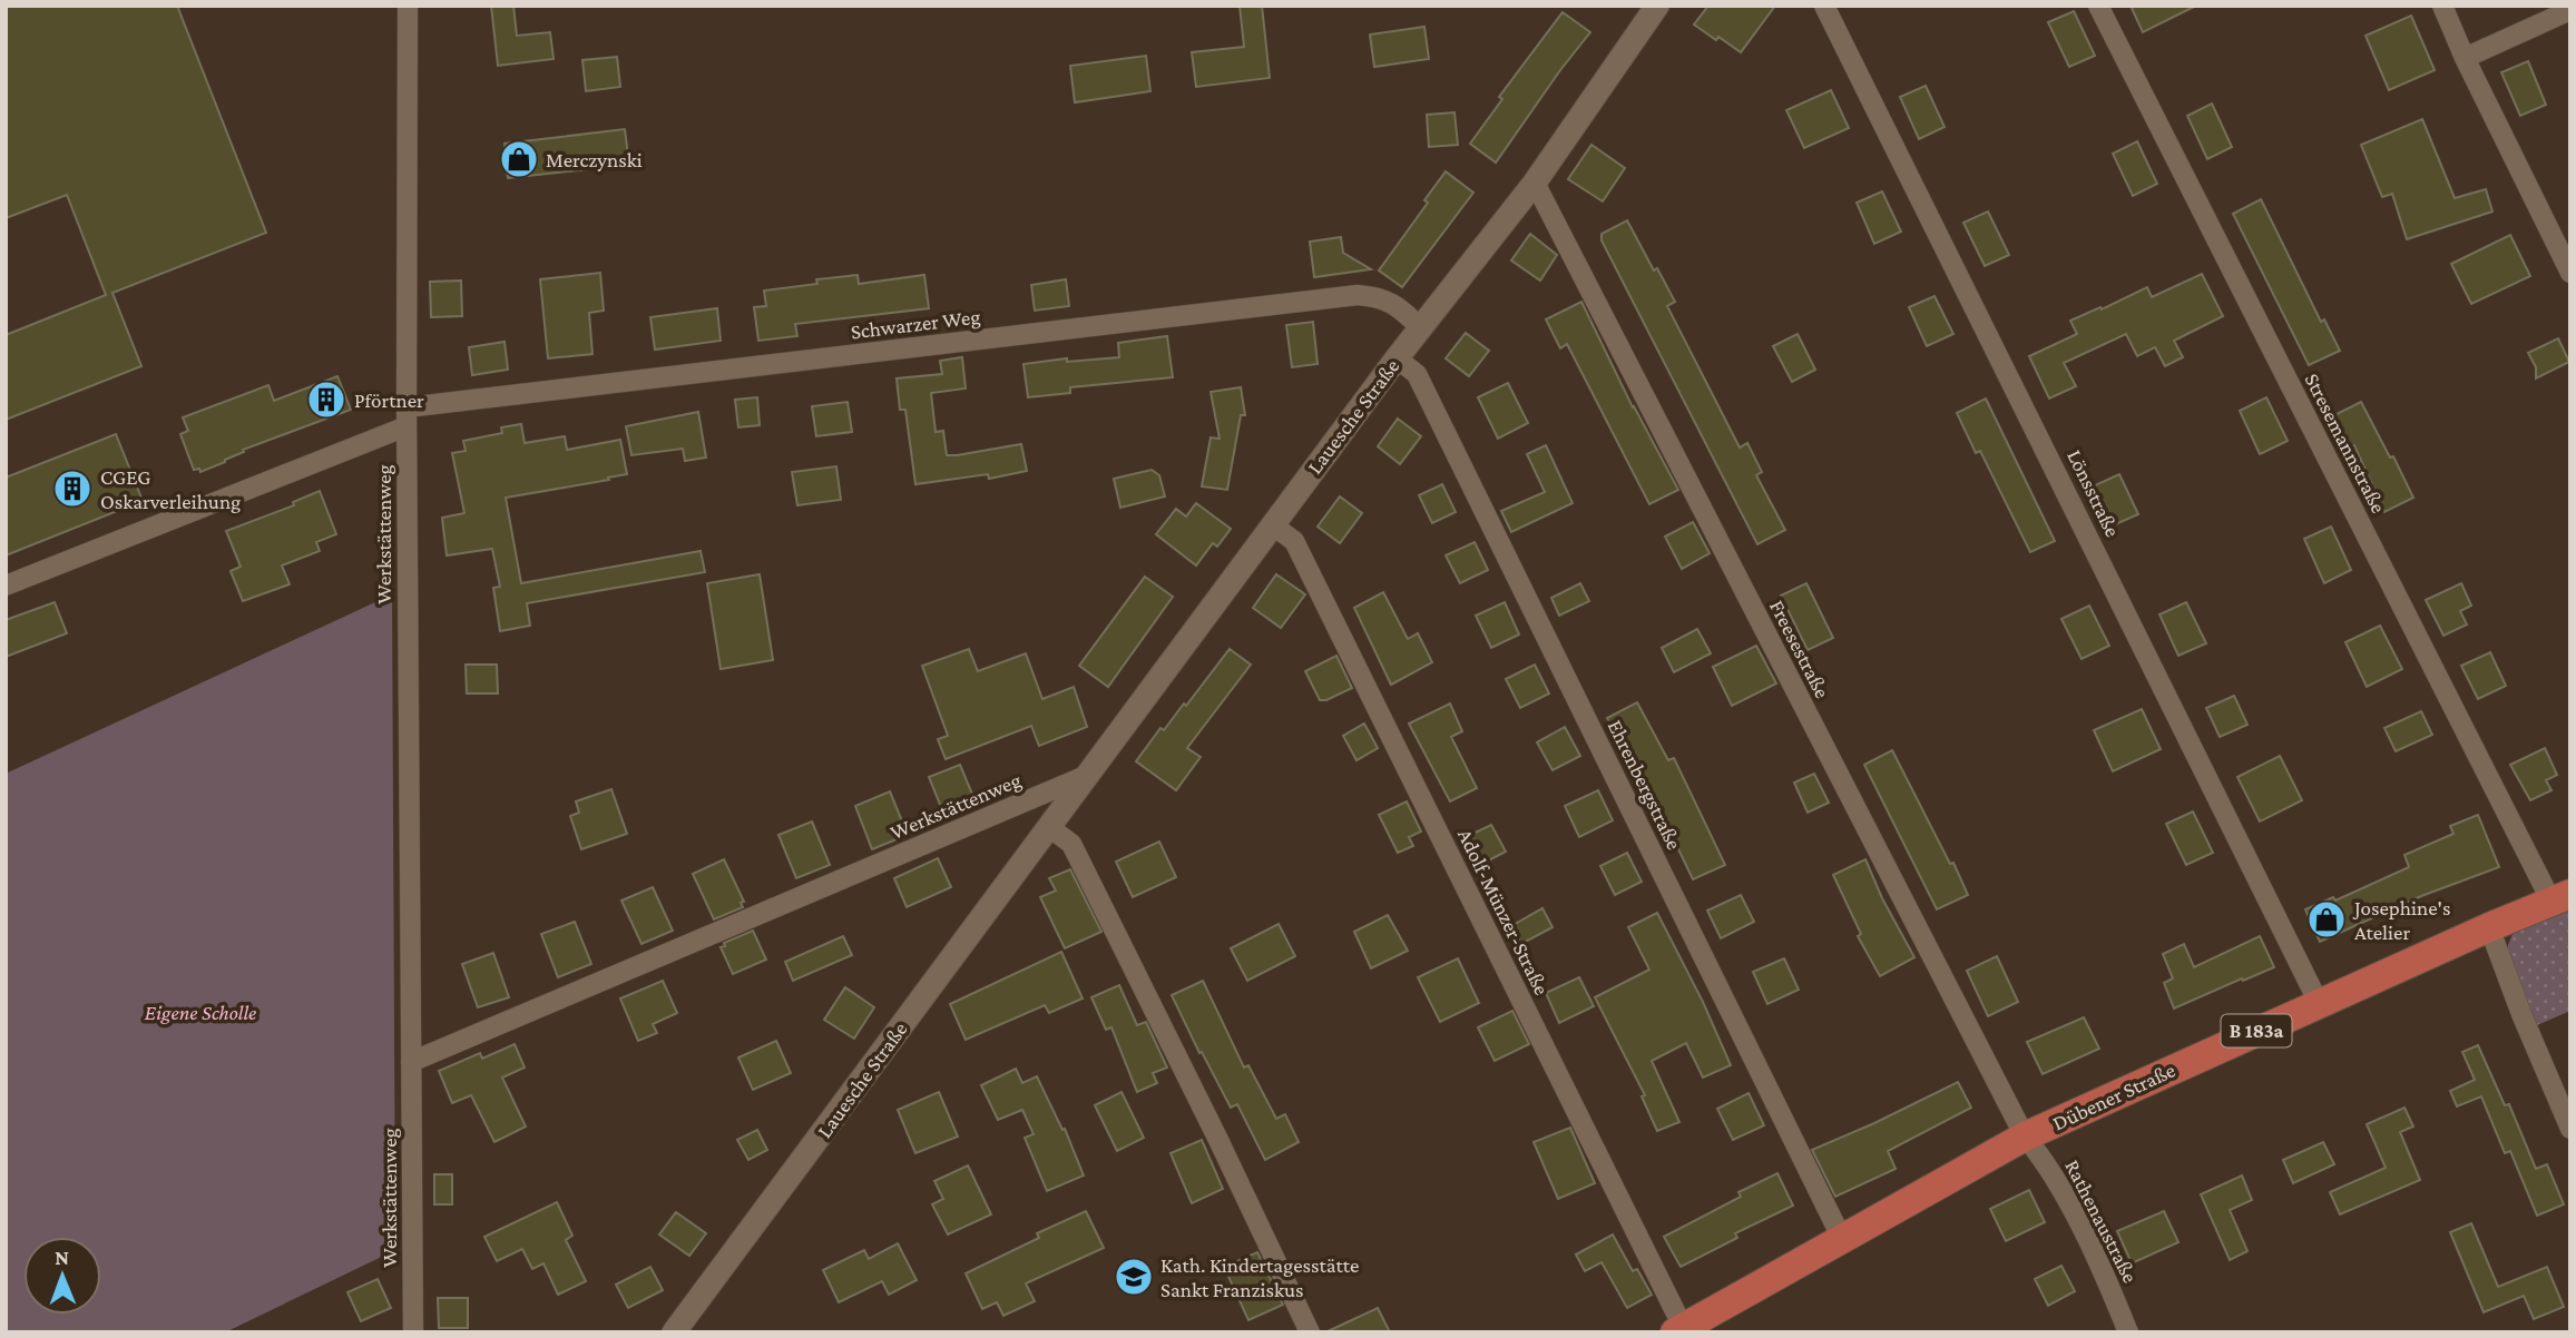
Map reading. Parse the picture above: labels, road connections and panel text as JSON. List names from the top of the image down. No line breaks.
{"streets":{"main road":["B 183a","Dübener Straße"],"street":["Schwarzer Weg","Lauesche Straße","Stresemannstraße","Lönsstraße","Werkstättenweg","Freesestraße","Ehrenbergstraße","Adolf-Münzer-Straße","Rathenaustraße"]},"crossings":[["Schwarzer Weg","Lauesche Straße"],["Schwarzer Weg","Werkstättenweg"],["Lauesche Straße","Werkstättenweg"],["Lauesche Straße","Freesestraße"],["Lauesche Straße","Ehrenbergstraße"],["Lauesche Straße","Adolf-Münzer-Straße"],["Stresemannstraße","Dübener Straße"],["Lönsstraße","Dübener Straße"],["Freesestraße","Dübener Straße"],["Freesestraße","Rathenaustraße"],["Ehrenbergstraße","Dübener Straße"],["Adolf-Münzer-Straße","Dübener Straße"],["Dübener Straße","Rathenaustraße"]],"parks":["Eigene Scholle"],"places":{"shop":["Merczynski","Josephine's Atelier"],"building":["Pförtner","CGEG Oskarverleihung"],"school or university":["Kath. Kindertagesstätte Sankt Franziskus"]},"north":"top"}
